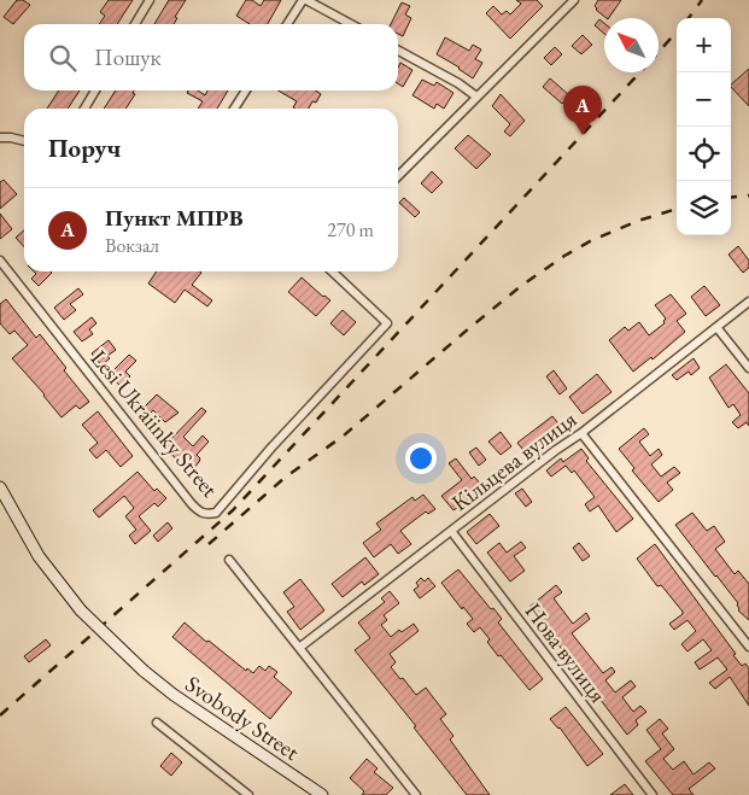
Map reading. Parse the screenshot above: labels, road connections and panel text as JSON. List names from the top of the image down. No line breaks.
{"streets":{"main road":["Svobody Street"],"street":["Lesi Ukraiinky Street","Кільцева вулиця","Нова вулиця"]},"crossings":[["Кільцева вулиця","Нова вулиця"]],"north":"top left","page":{"map_buttons":["+","−"],"search":"Пошук","pins":"A","heading":"Поруч","list":[{"mark":"A","name":"Пункт МПРВ","note":"Вокзал","value":"270 m"}]}}
